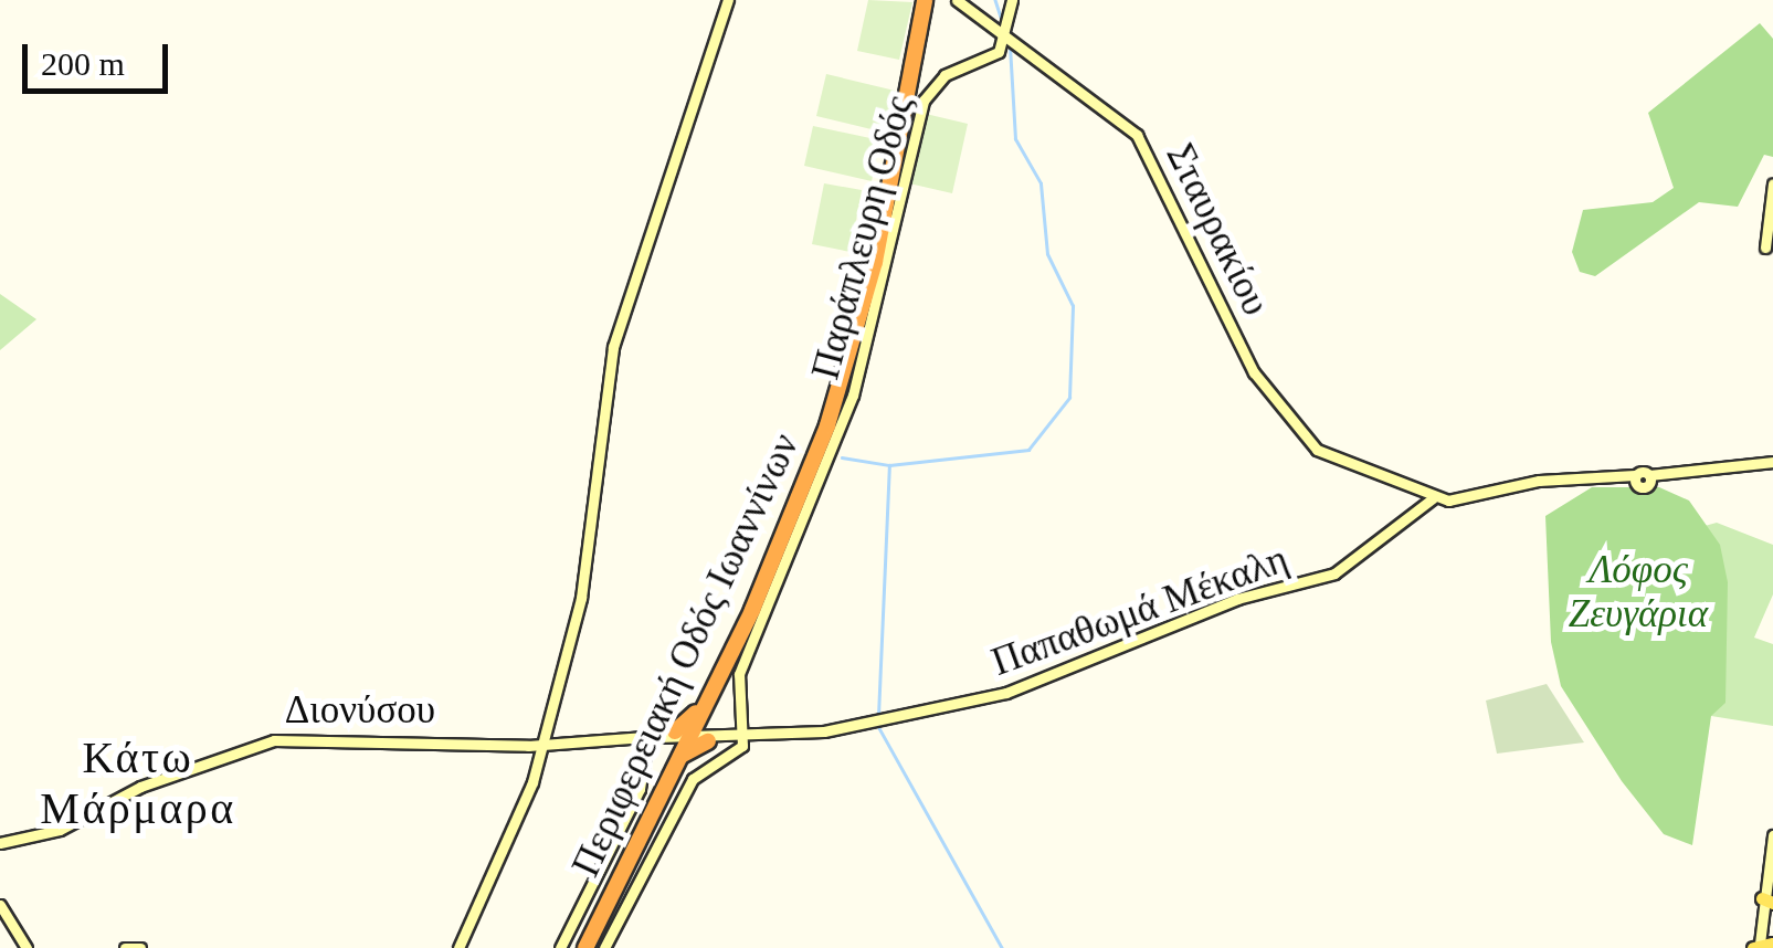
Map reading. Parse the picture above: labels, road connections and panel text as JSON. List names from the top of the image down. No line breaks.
{"streets":{"highway":["Περιφερειακή Οδός Ιωαννίνων"],"street":["Σταυρακίου","Παράπλευρη Οδός","Παπαθωμά Μέκαλη","Διονύσου"]},"crossings":[["Σταυρακίου","Παράπλευρη Οδός"],["Σταυρακίου","Παπαθωμά Μέκαλη"],["Παράπλευρη Οδός","Παπαθωμά Μέκαλη"],["Παπαθωμά Μέκαλη","Περιφερειακή Οδός Ιωαννίνων"],["Παπαθωμά Μέκαλη","Διονύσου"],["Περιφερειακή Οδός Ιωαννίνων","Διονύσου"]],"districts":["Κάτω Μάρμαρα"],"parks":["Λόφος Ζευγάρια"],"scale_bar":"200 m"}
